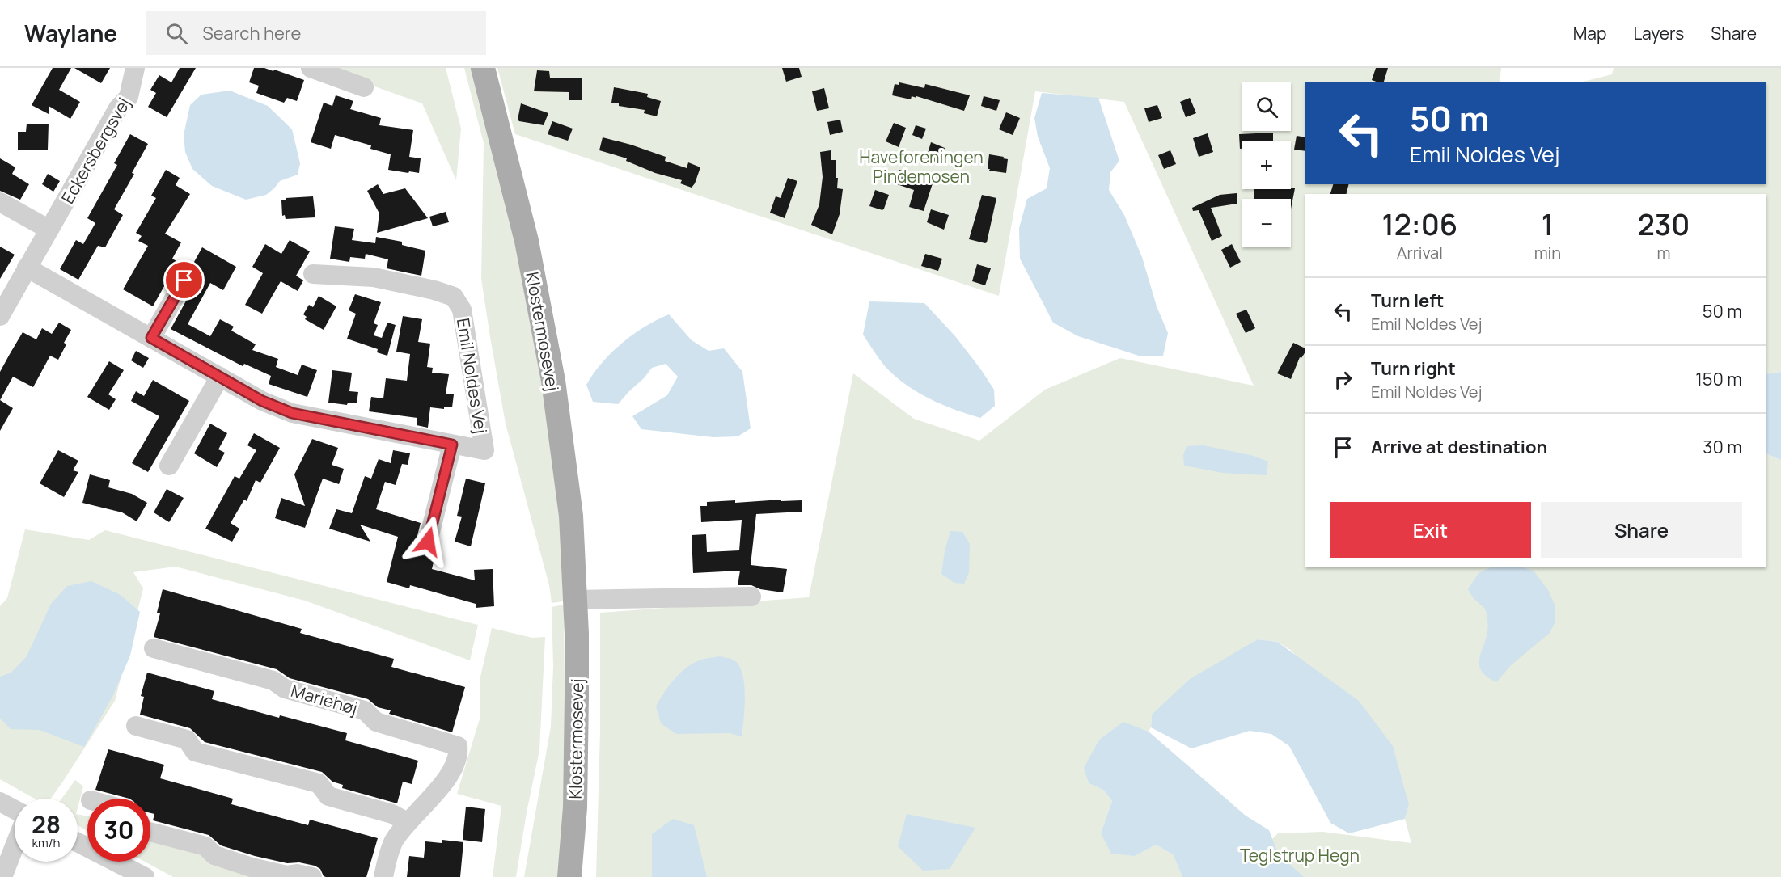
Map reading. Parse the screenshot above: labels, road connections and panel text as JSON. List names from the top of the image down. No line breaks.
{"streets":{"main road":["Klostermosevej"],"street":["Eckersbergsvej","Emil Noldes Vej","Mariehøj"]},"crossings":[["Eckersbergsvej","Emil Noldes Vej"]],"parks":["Haveforeningen Pindemosen","Teglstrup Hegn"],"page":{"header":"Waylane","search":"Search here","nav":["Map","Layers","Share"],"map_buttons":["+","−"],"turn":["50 m","Emil Noldes Vej"],"eta":["12:06","Arrival","1","min","230","m"],"list":[{"name":"Turn left","note":"Emil Noldes Vej","value":"50 m"},{"name":"Turn right","note":"Emil Noldes Vej","value":"150 m"},{"name":"Arrive at destination","value":"30 m"}],"buttons":["Exit","Share"],"speed":"28 km/h","limit":"30"}}
